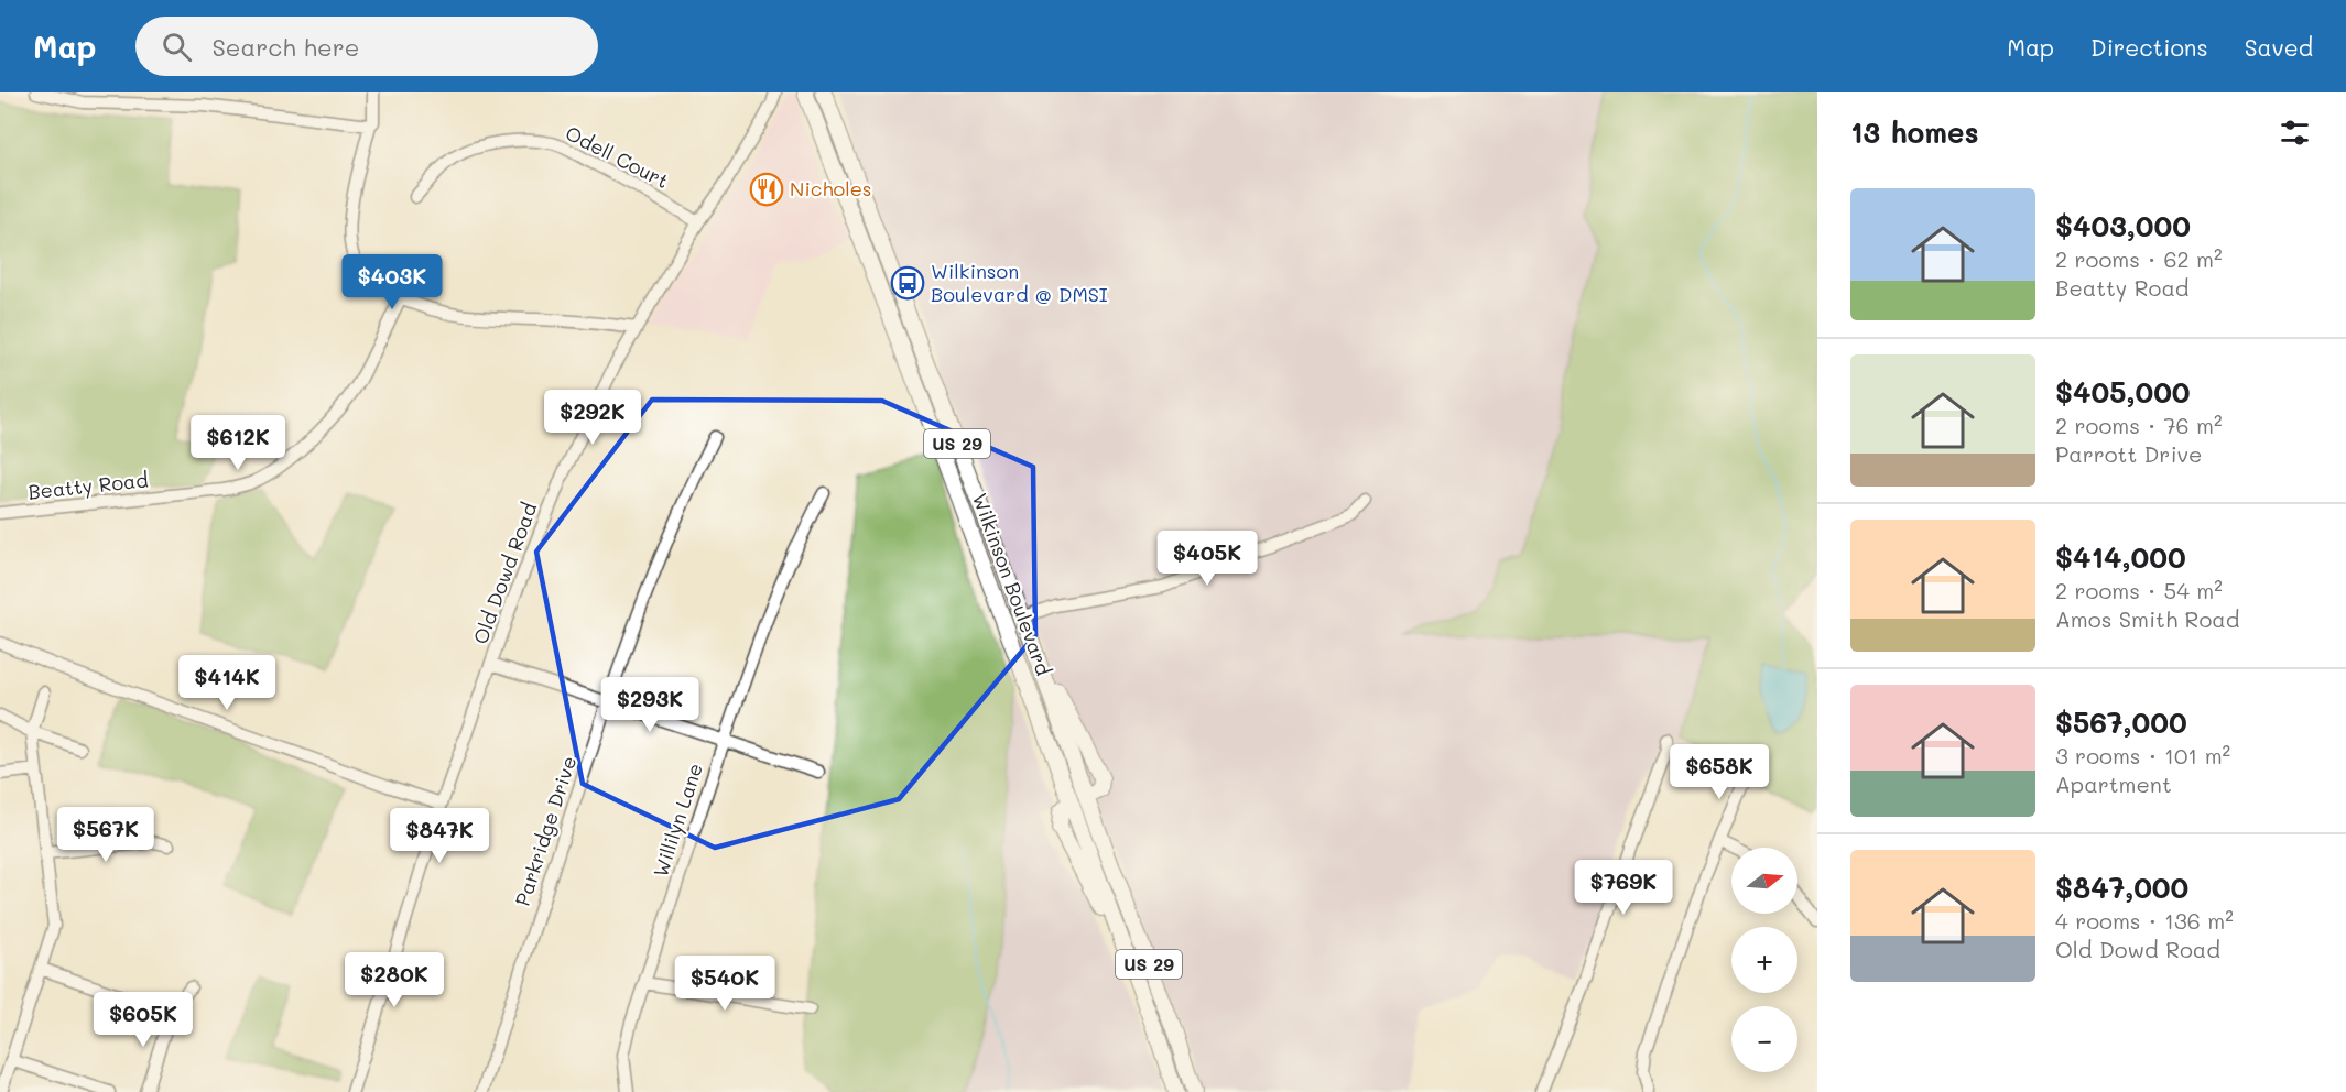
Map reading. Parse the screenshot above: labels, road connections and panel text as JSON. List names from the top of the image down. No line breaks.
{"streets":{"main road":["US 29","Wilkinson Boulevard"],"street":["Odell Court","Beatty Road","Old Dowd Road","Willilyn Lane","Parkridge Drive"]},"crossings":[["Odell Court","Old Dowd Road"],["US 29","Wilkinson Boulevard"]],"places":{"restaurant":["Nicholes"],"bus stop":["Wilkinson Boulevard @ DMSI"]},"north":"right","page":{"header":"Map","search":"Search here","nav":["Map","Directions","Saved"],"heading":"13 homes","list":[{"name":"$403,000","note":"2 rooms · 62 m² · Beatty Road"},{"name":"$405,000","note":"2 rooms · 76 m² · Parrott Drive"},{"name":"$414,000","note":"2 rooms · 54 m² · Amos Smith Road"},{"name":"$567,000","note":"3 rooms · 101 m² · Apartment"},{"name":"$847,000","note":"4 rooms · 136 m² · Old Dowd Road"}],"price":["$403K","$292K","$612K","$405K","$414K","$293K","$658K","$567K","$847K","$769K","$280K","$540K","$605K"],"map_buttons":["+","−"]}}
